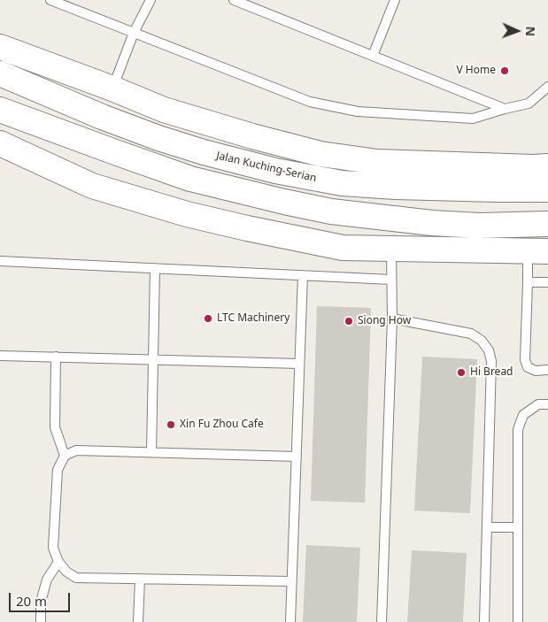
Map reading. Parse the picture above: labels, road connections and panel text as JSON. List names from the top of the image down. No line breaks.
{"streets":{"highway":["Jalan Kuching-Serian"]},"places":["V Home","LTC Machinery","Siong How","Hi Bread","Xin Fu Zhou Cafe"],"scale_bar":"20 m","north":"right"}
